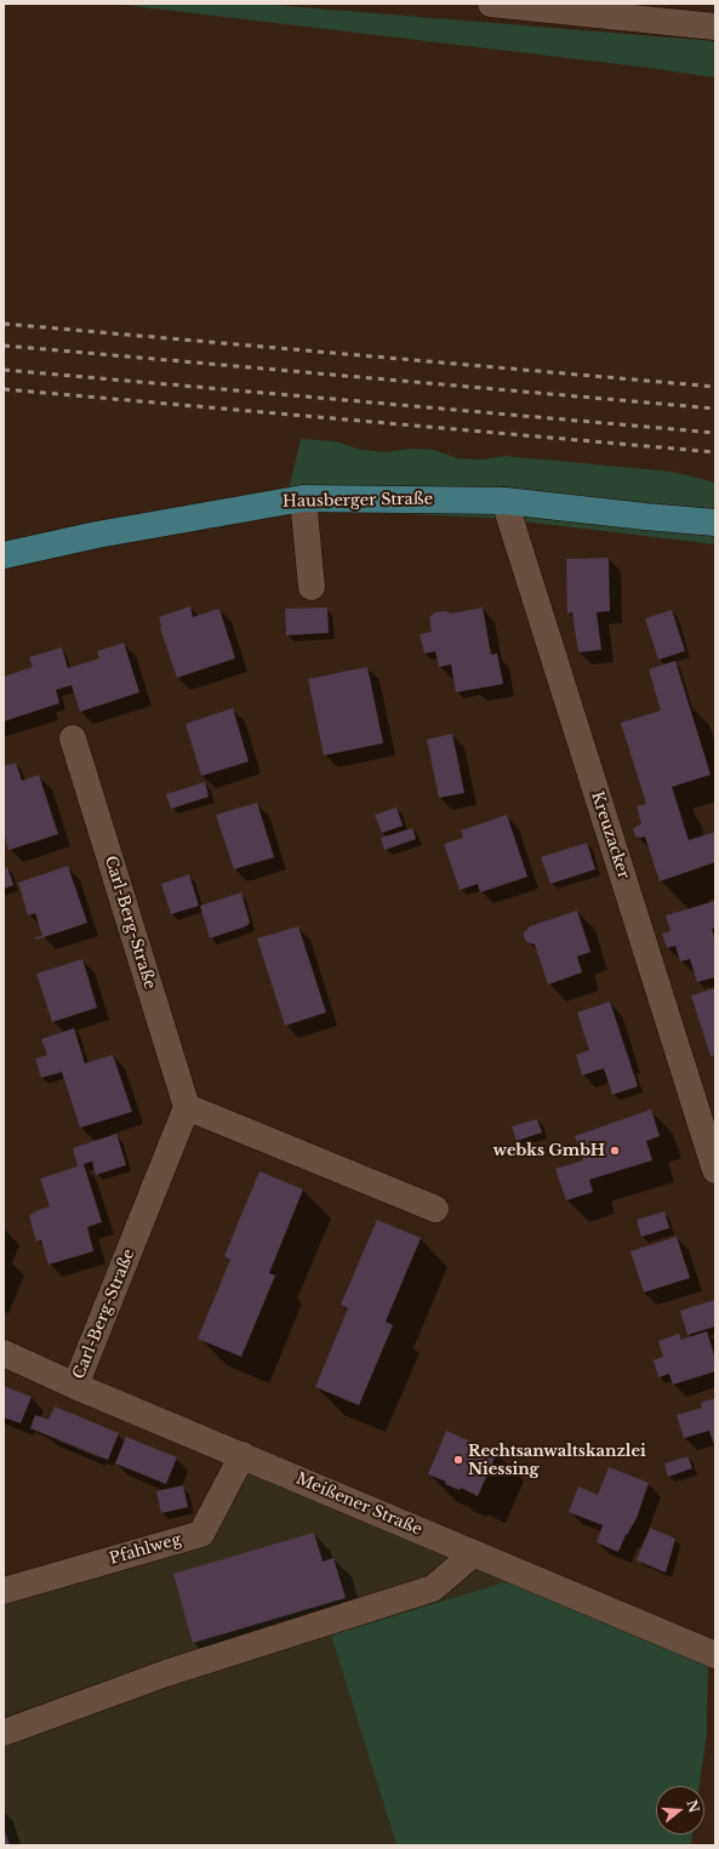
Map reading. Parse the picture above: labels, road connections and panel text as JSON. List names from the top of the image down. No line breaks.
{"streets":{"main road":["Hausberger Straße"],"street":["Kreuzacker","Carl-Berg-Straße","Meißener Straße","Pfahlweg"]},"crossings":[["Hausberger Straße","Kreuzacker"],["Carl-Berg-Straße","Meißener Straße"],["Meißener Straße","Pfahlweg"]],"places":["webks GmbH","Rechtsanwaltskanzlei Niessing"],"north":"right"}
